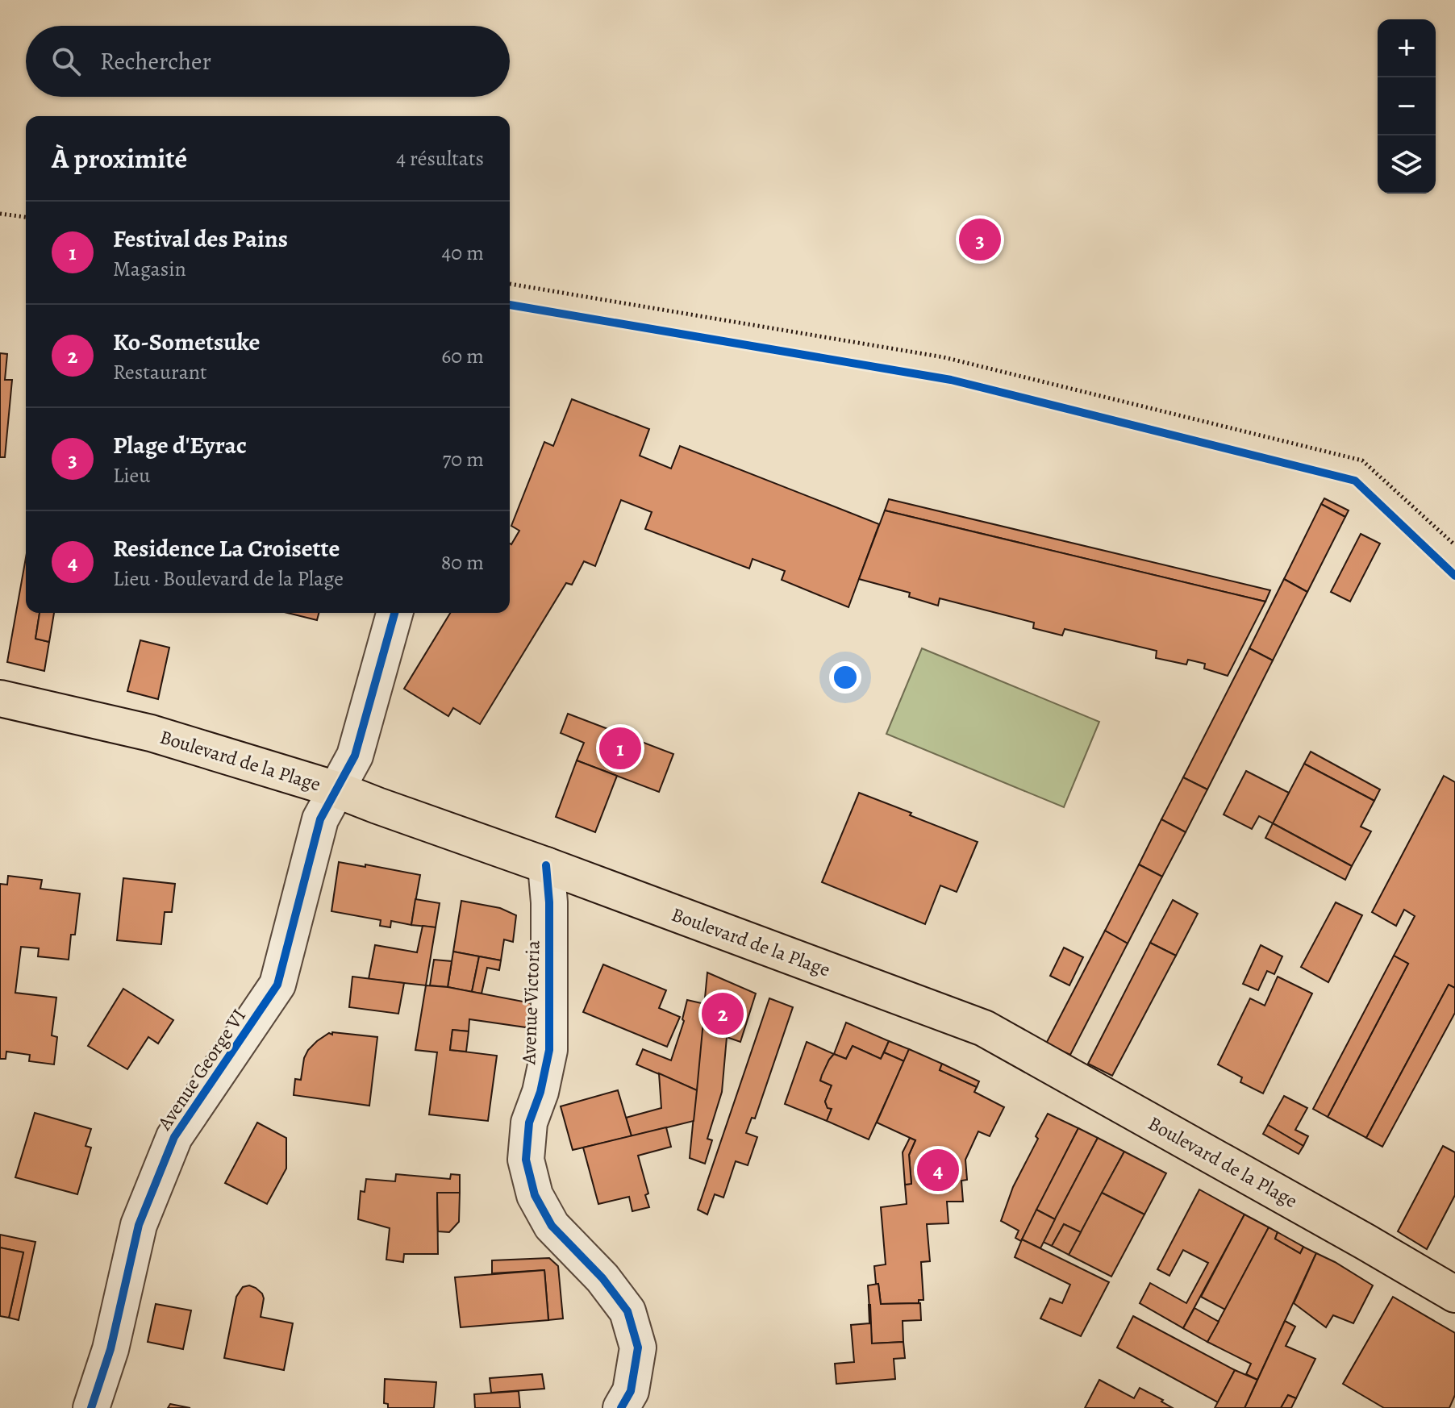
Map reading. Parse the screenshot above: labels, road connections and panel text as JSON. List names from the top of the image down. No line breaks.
{"streets":{"main road":["Boulevard de la Plage"],"street":["Avenue Victoria","Avenue George VI"]},"crossings":[["Boulevard de la Plage","Avenue Victoria"],["Boulevard de la Plage","Avenue George VI"]],"page":{"map_buttons":["+","−"],"search":"Rechercher","heading":["À proximité","4 résultats"],"list":[{"mark":"1","name":"Festival des Pains","note":"Magasin","value":"40 m"},{"mark":"2","name":"Ko-Sometsuke","note":"Restaurant","value":"60 m"},{"mark":"3","name":"Plage d'Eyrac","note":"Lieu","value":"70 m"},{"mark":"4","name":"Residence La Croisette","note":"Lieu · Boulevard de la Plage","value":"80 m"}],"pins":["3","1","2","4"]}}
